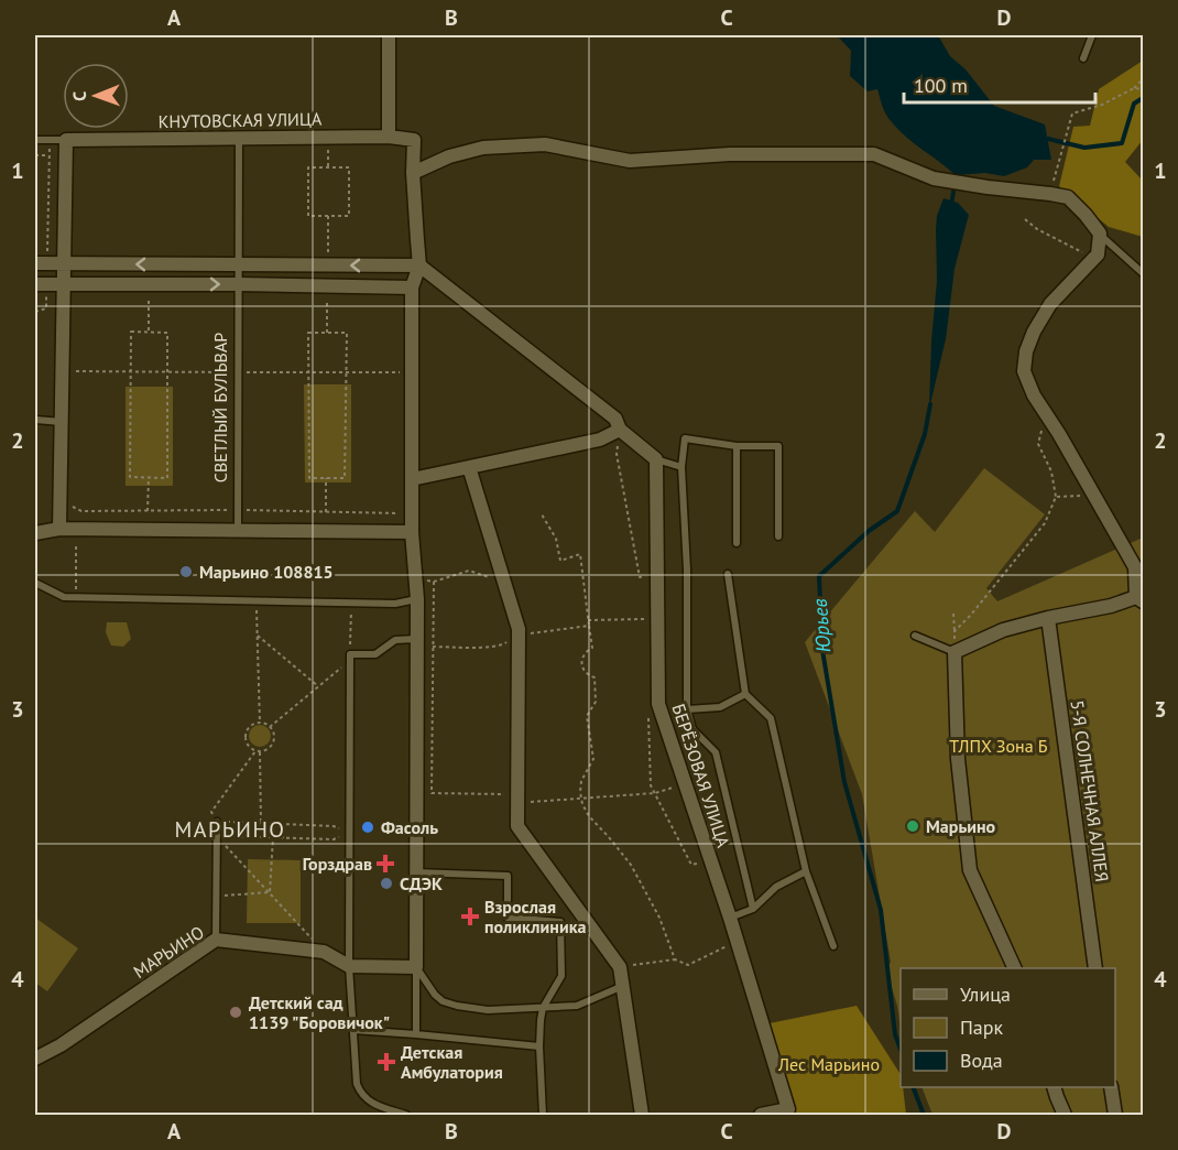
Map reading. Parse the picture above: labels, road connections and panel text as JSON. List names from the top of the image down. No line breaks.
{"streets":{"street":["КНУТОВСКАЯ УЛИЦА","БЕРЁЗОВАЯ УЛИЦА","5-Я СОЛНЕЧНАЯ АЛЛЕЯ","МАРЬИНО"],"lane":["СВЕТЛЫЙ БУЛЬВАР"]},"crossings":[["КНУТОВСКАЯ УЛИЦА","СВЕТЛЫЙ БУЛЬВАР"]],"districts":["МАРЬИНО"],"water":["Юрьев"],"parks":["ТЛПХ Зона Б","Лес Марьино"],"places":{"other":["Марьино 108815","Марьино","Фасоль","СДЭК","Детский сад 1139 \"Боровичок\""],"health":["Горздрав","Взрослая поликлиника","Детская Амбулатория"]},"legend":["Улица","Парк","Вода"],"scale_bar":"100 m","north":"left","grid":{"columns":["A","B","C","D"],"rows":["1","2","3","4"]}}
